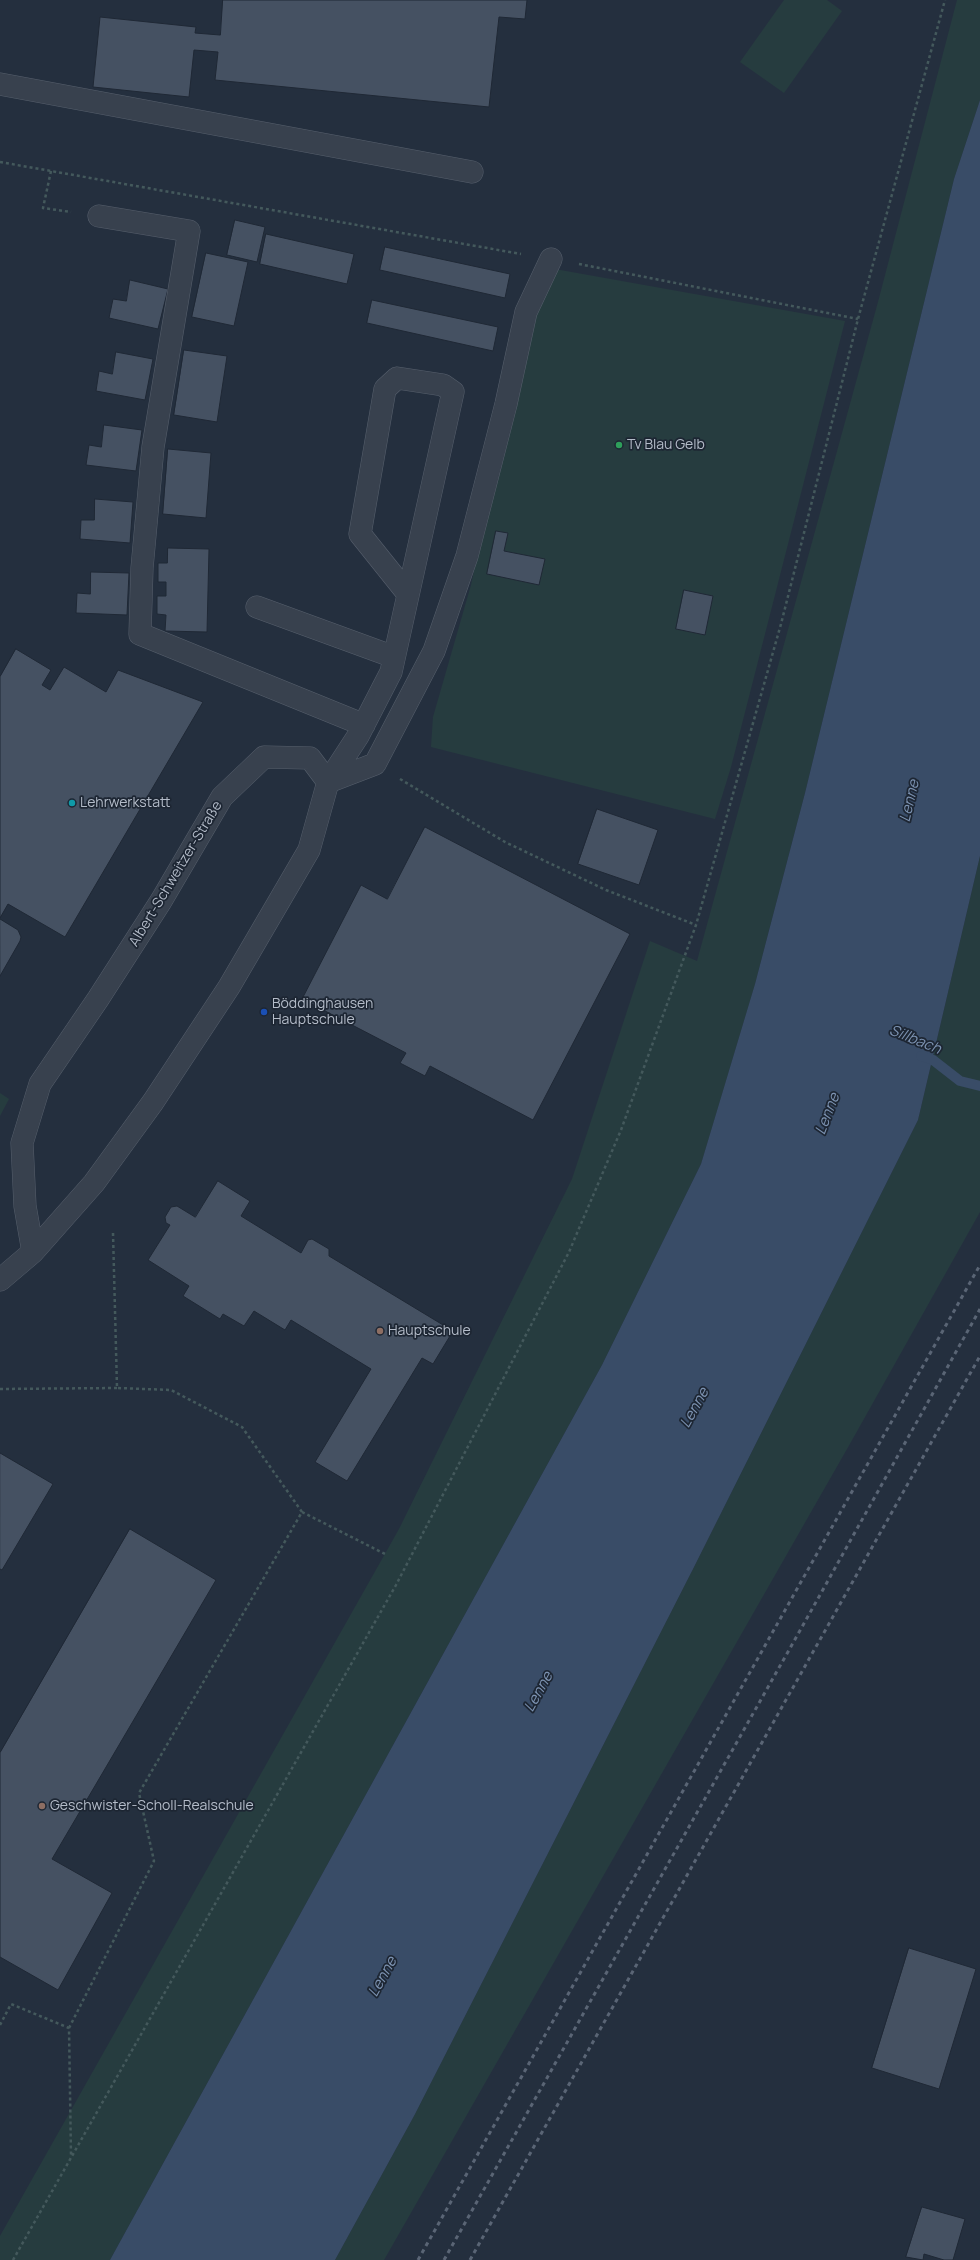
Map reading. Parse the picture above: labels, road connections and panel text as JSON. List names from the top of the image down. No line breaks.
{"streets":{"lane":["Albert-Schweitzer-Straße"]},"water":["Lenne","Sillbach"],"places":["Tv Blau Gelb","Lehrwerkstatt","Böddinghausen Hauptschule","Hauptschule","Geschwister-Scholl-Realschule"]}
